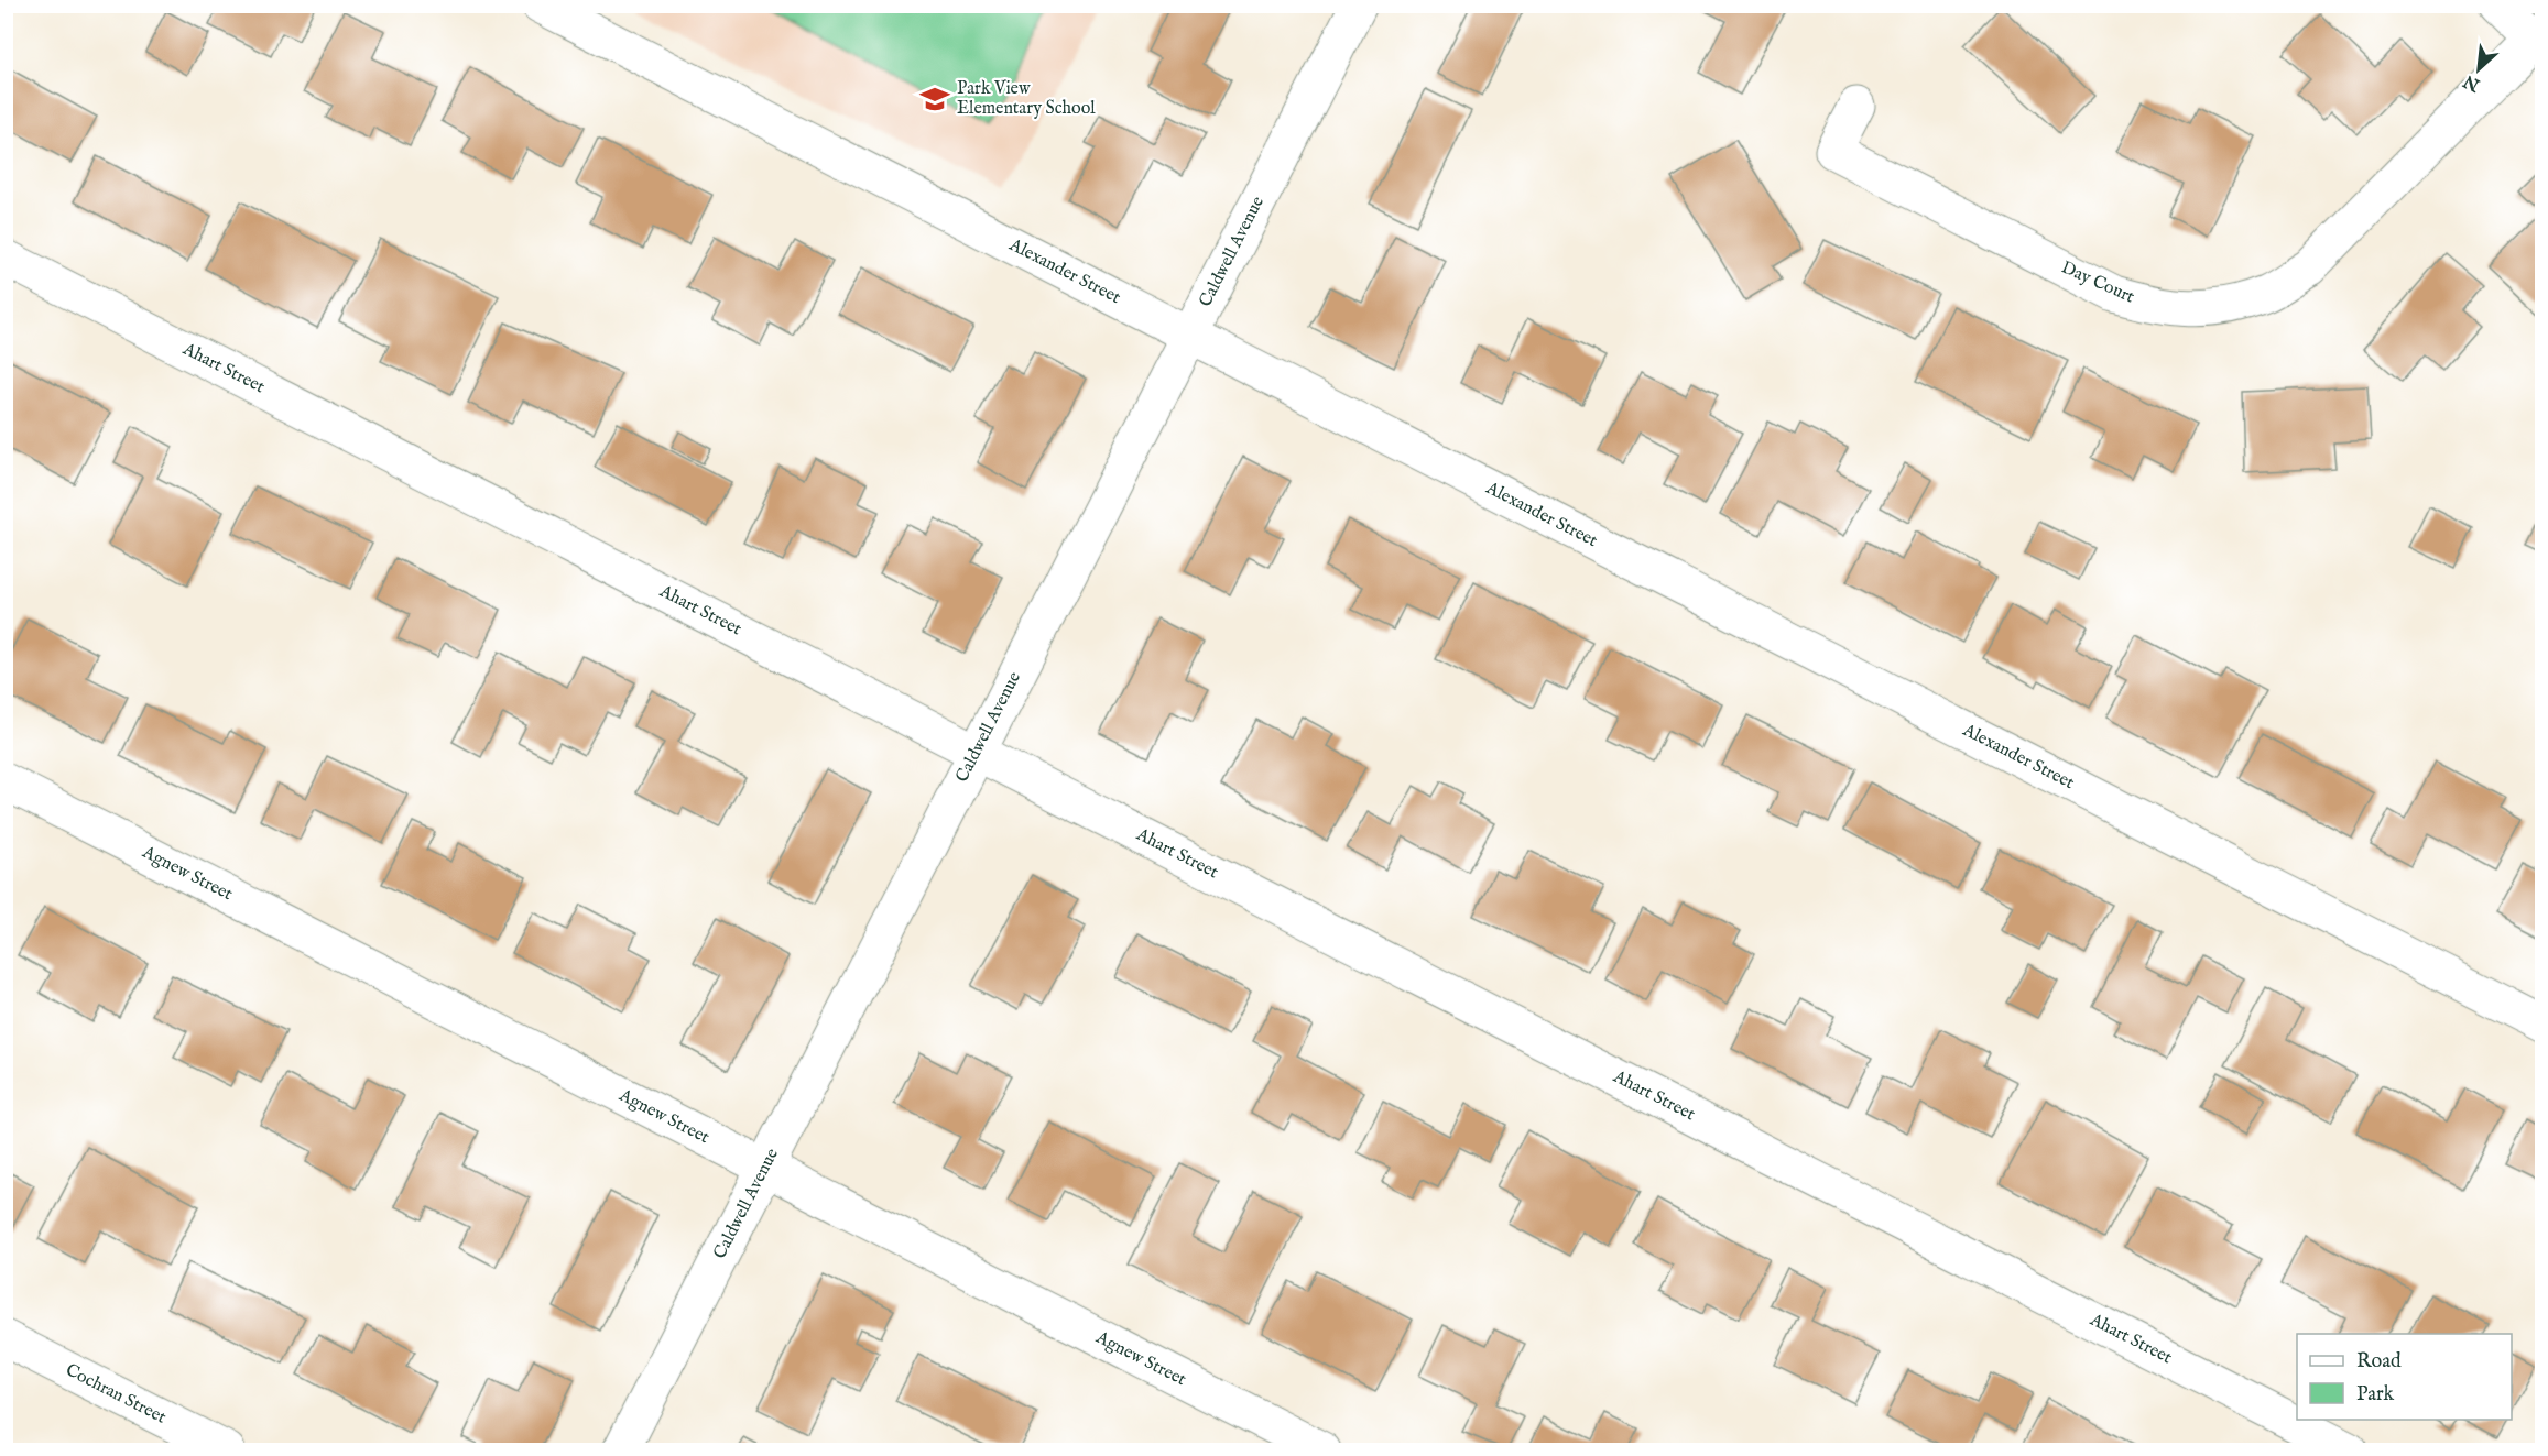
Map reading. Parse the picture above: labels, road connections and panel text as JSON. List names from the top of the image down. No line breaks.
{"streets":{"street":["Caldwell Avenue","Alexander Street","Day Court","Ahart Street","Agnew Street","Cochran Street"]},"crossings":[["Caldwell Avenue","Alexander Street"],["Caldwell Avenue","Ahart Street"],["Caldwell Avenue","Agnew Street"]],"places":{"school or university":["Park View Elementary School"]},"legend":["Road","Park"],"north":"bottom left"}
